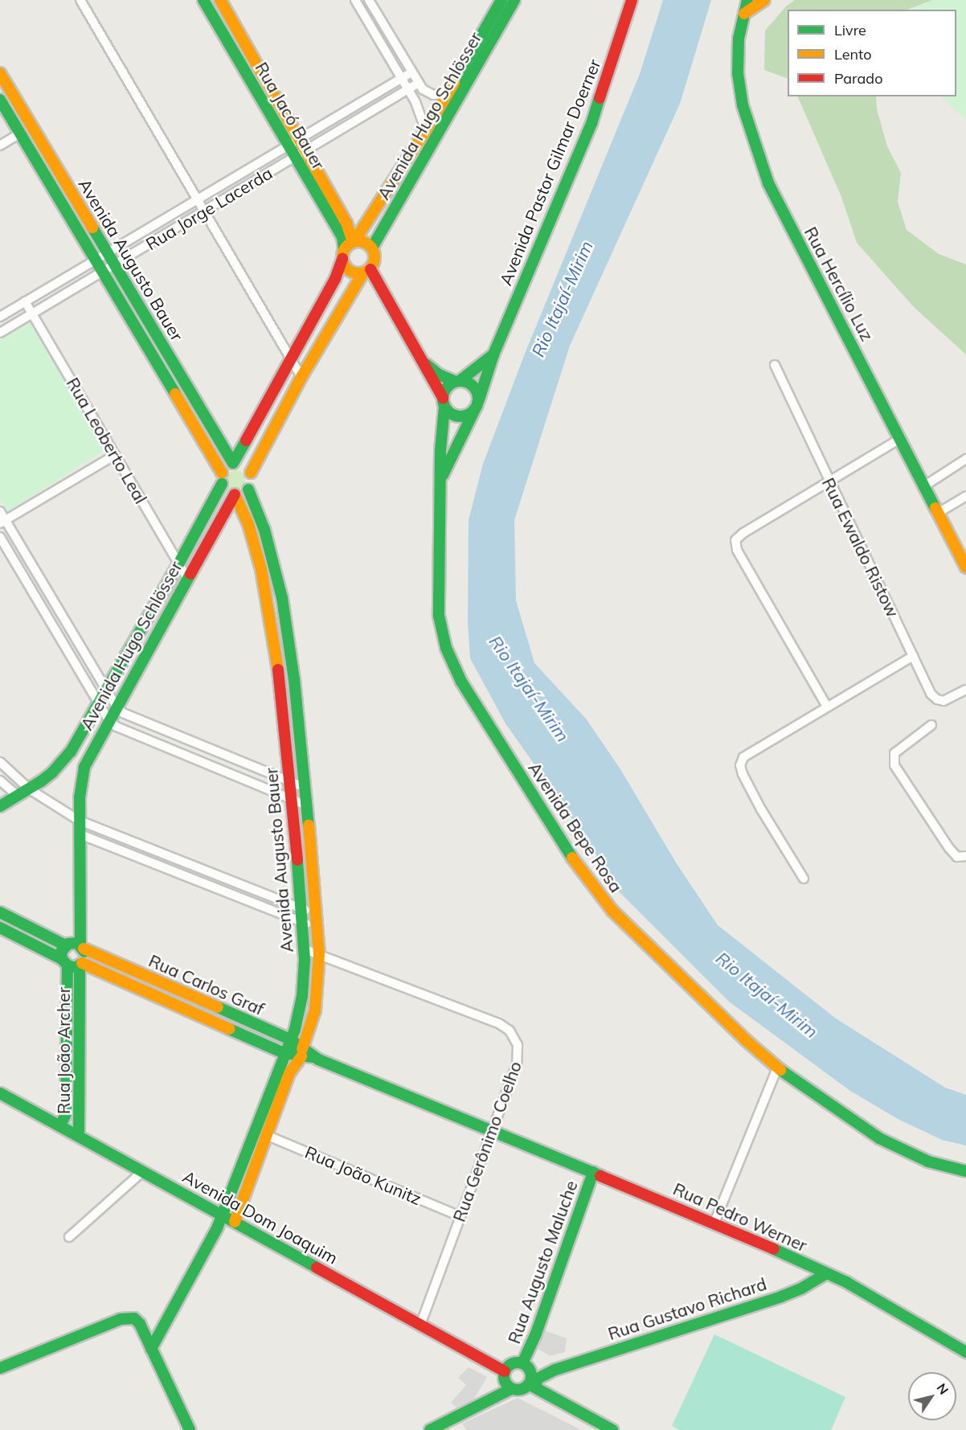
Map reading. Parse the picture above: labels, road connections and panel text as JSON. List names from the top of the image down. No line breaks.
{"streets":{"main road":["Rua Jacó Bauer","Avenida Hugo Schlösser","Avenida Pastor Gilmar Doerner","Avenida Augusto Bauer","Rua Hercílio Luz","Avenida Bepe Rosa","Rua Carlos Graf","Rua João Archer","Avenida Dom Joaquim","Rua Pedro Werner","Rua Augusto Maluche","Rua Gustavo Richard"],"street":["Rua Jorge Lacerda","Rua Leoberto Leal","Rua Ewaldo Ristow","Rua Gerônimo Coelho","Rua João Kunitz"]},"crossings":[["Rua Jacó Bauer","Avenida Hugo Schlösser"],["Rua Jacó Bauer","Rua Jorge Lacerda"],["Avenida Hugo Schlösser","Avenida Augusto Bauer"],["Avenida Hugo Schlösser","Rua Leoberto Leal"],["Avenida Pastor Gilmar Doerner","Avenida Bepe Rosa"],["Rua Jorge Lacerda","Avenida Augusto Bauer"],["Rua Jorge Lacerda","Rua Leoberto Leal"],["Avenida Augusto Bauer","Rua Carlos Graf"],["Avenida Augusto Bauer","Rua Gerônimo Coelho"],["Avenida Augusto Bauer","Rua João Kunitz"],["Avenida Augusto Bauer","Avenida Dom Joaquim"],["Rua Carlos Graf","Rua João Archer"],["Rua Carlos Graf","Rua Gerônimo Coelho"],["Rua Carlos Graf","Rua Pedro Werner"],["Rua João Archer","Avenida Dom Joaquim"],["Rua Gerônimo Coelho","Rua João Kunitz"],["Rua Gerônimo Coelho","Avenida Dom Joaquim"],["Rua Gerônimo Coelho","Rua Pedro Werner"],["Avenida Dom Joaquim","Rua Augusto Maluche"],["Avenida Dom Joaquim","Rua Gustavo Richard"],["Rua Pedro Werner","Rua Augusto Maluche"],["Rua Pedro Werner","Rua Gustavo Richard"],["Rua Augusto Maluche","Rua Gustavo Richard"]],"water":["Rio Itajaí-Mirim"],"legend":["Livre","Lento","Parado"],"north":"top right"}
